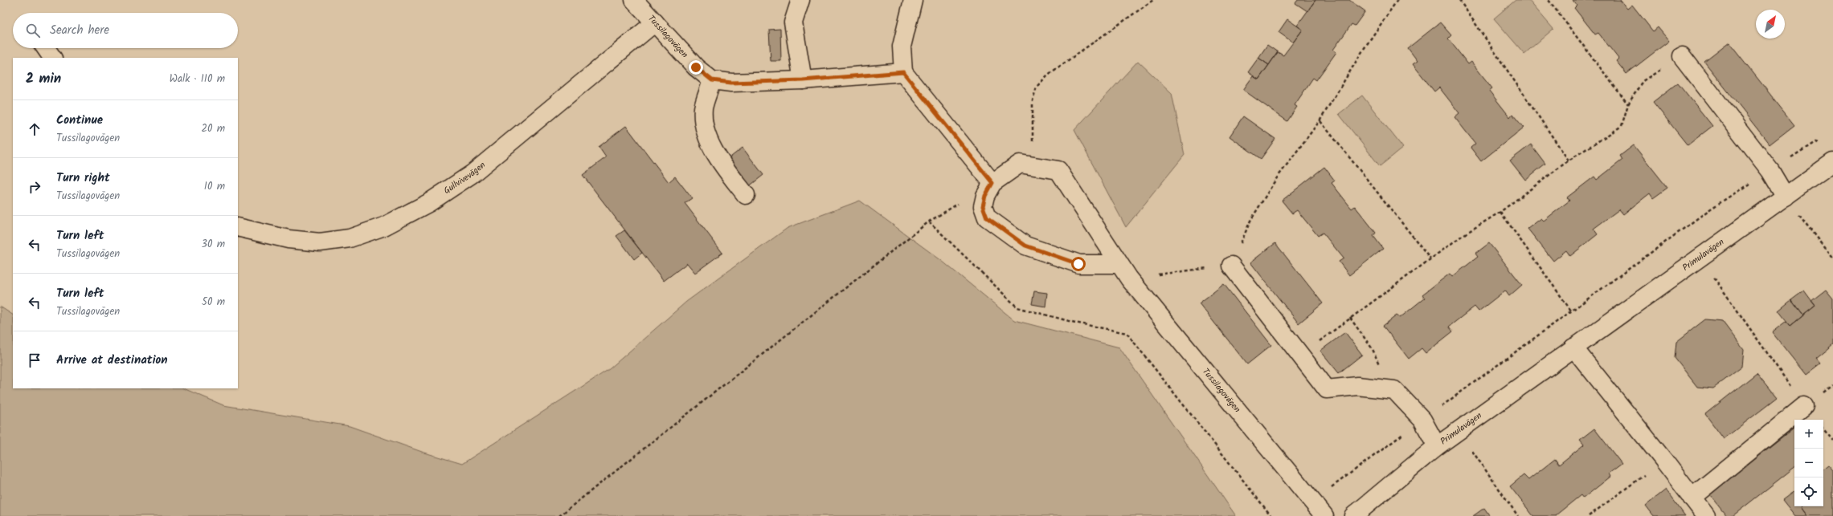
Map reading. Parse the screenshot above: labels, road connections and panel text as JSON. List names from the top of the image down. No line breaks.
{"streets":{"street":["Tussilagovägen","Gullvivevägen","Primulavägen"]},"crossings":[["Tussilagovägen","Gullvivevägen"]],"north":"top right","page":{"search":"Search here","heading":["2 min","Walk · 110 m"],"list":[["Continue","Tussilagovägen","20 m"],["Turn right","Tussilagovägen","10 m"],["Turn left","Tussilagovägen","30 m"],["Turn left","Tussilagovägen","50 m"],"Arrive at destination"],"map_buttons":["+","−"]}}
